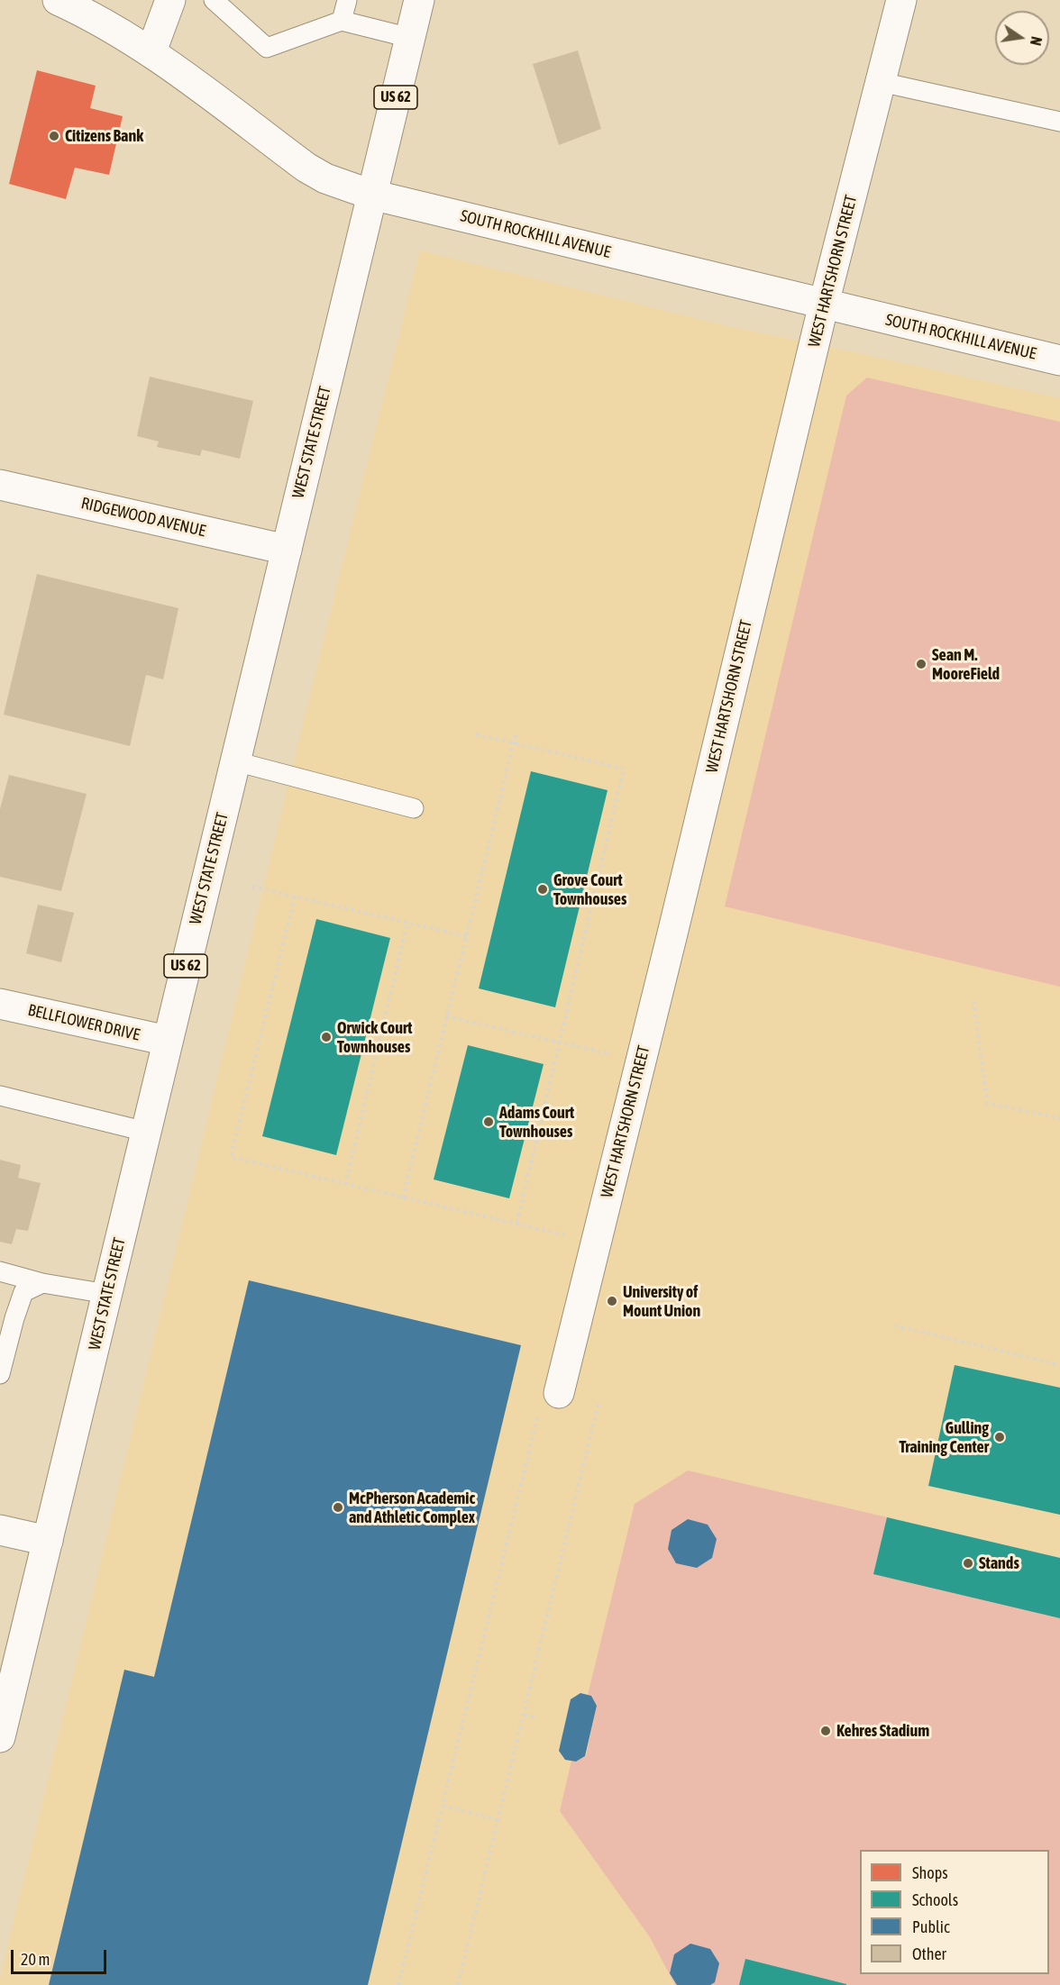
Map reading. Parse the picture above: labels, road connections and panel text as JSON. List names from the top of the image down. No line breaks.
{"streets":{"main road":["US 62","SOUTH ROCKHILL AVENUE","WEST HARTSHORN STREET","WEST STATE STREET","RIDGEWOOD AVENUE","BELLFLOWER DRIVE"]},"crossings":[["SOUTH ROCKHILL AVENUE","WEST HARTSHORN STREET"],["SOUTH ROCKHILL AVENUE","WEST STATE STREET"],["WEST STATE STREET","RIDGEWOOD AVENUE"],["WEST STATE STREET","BELLFLOWER DRIVE"]],"places":["Citizens Bank","Sean M. MooreField","Grove Court Townhouses","Orwick Court Townhouses","Adams Court Townhouses","University of Mount Union","Gulling Training Center","McPherson Academic and Athletic Complex","Stands","Kehres Stadium"],"legend":["Shops","Schools","Public","Other"],"scale_bar":"20 m","north":"right"}
